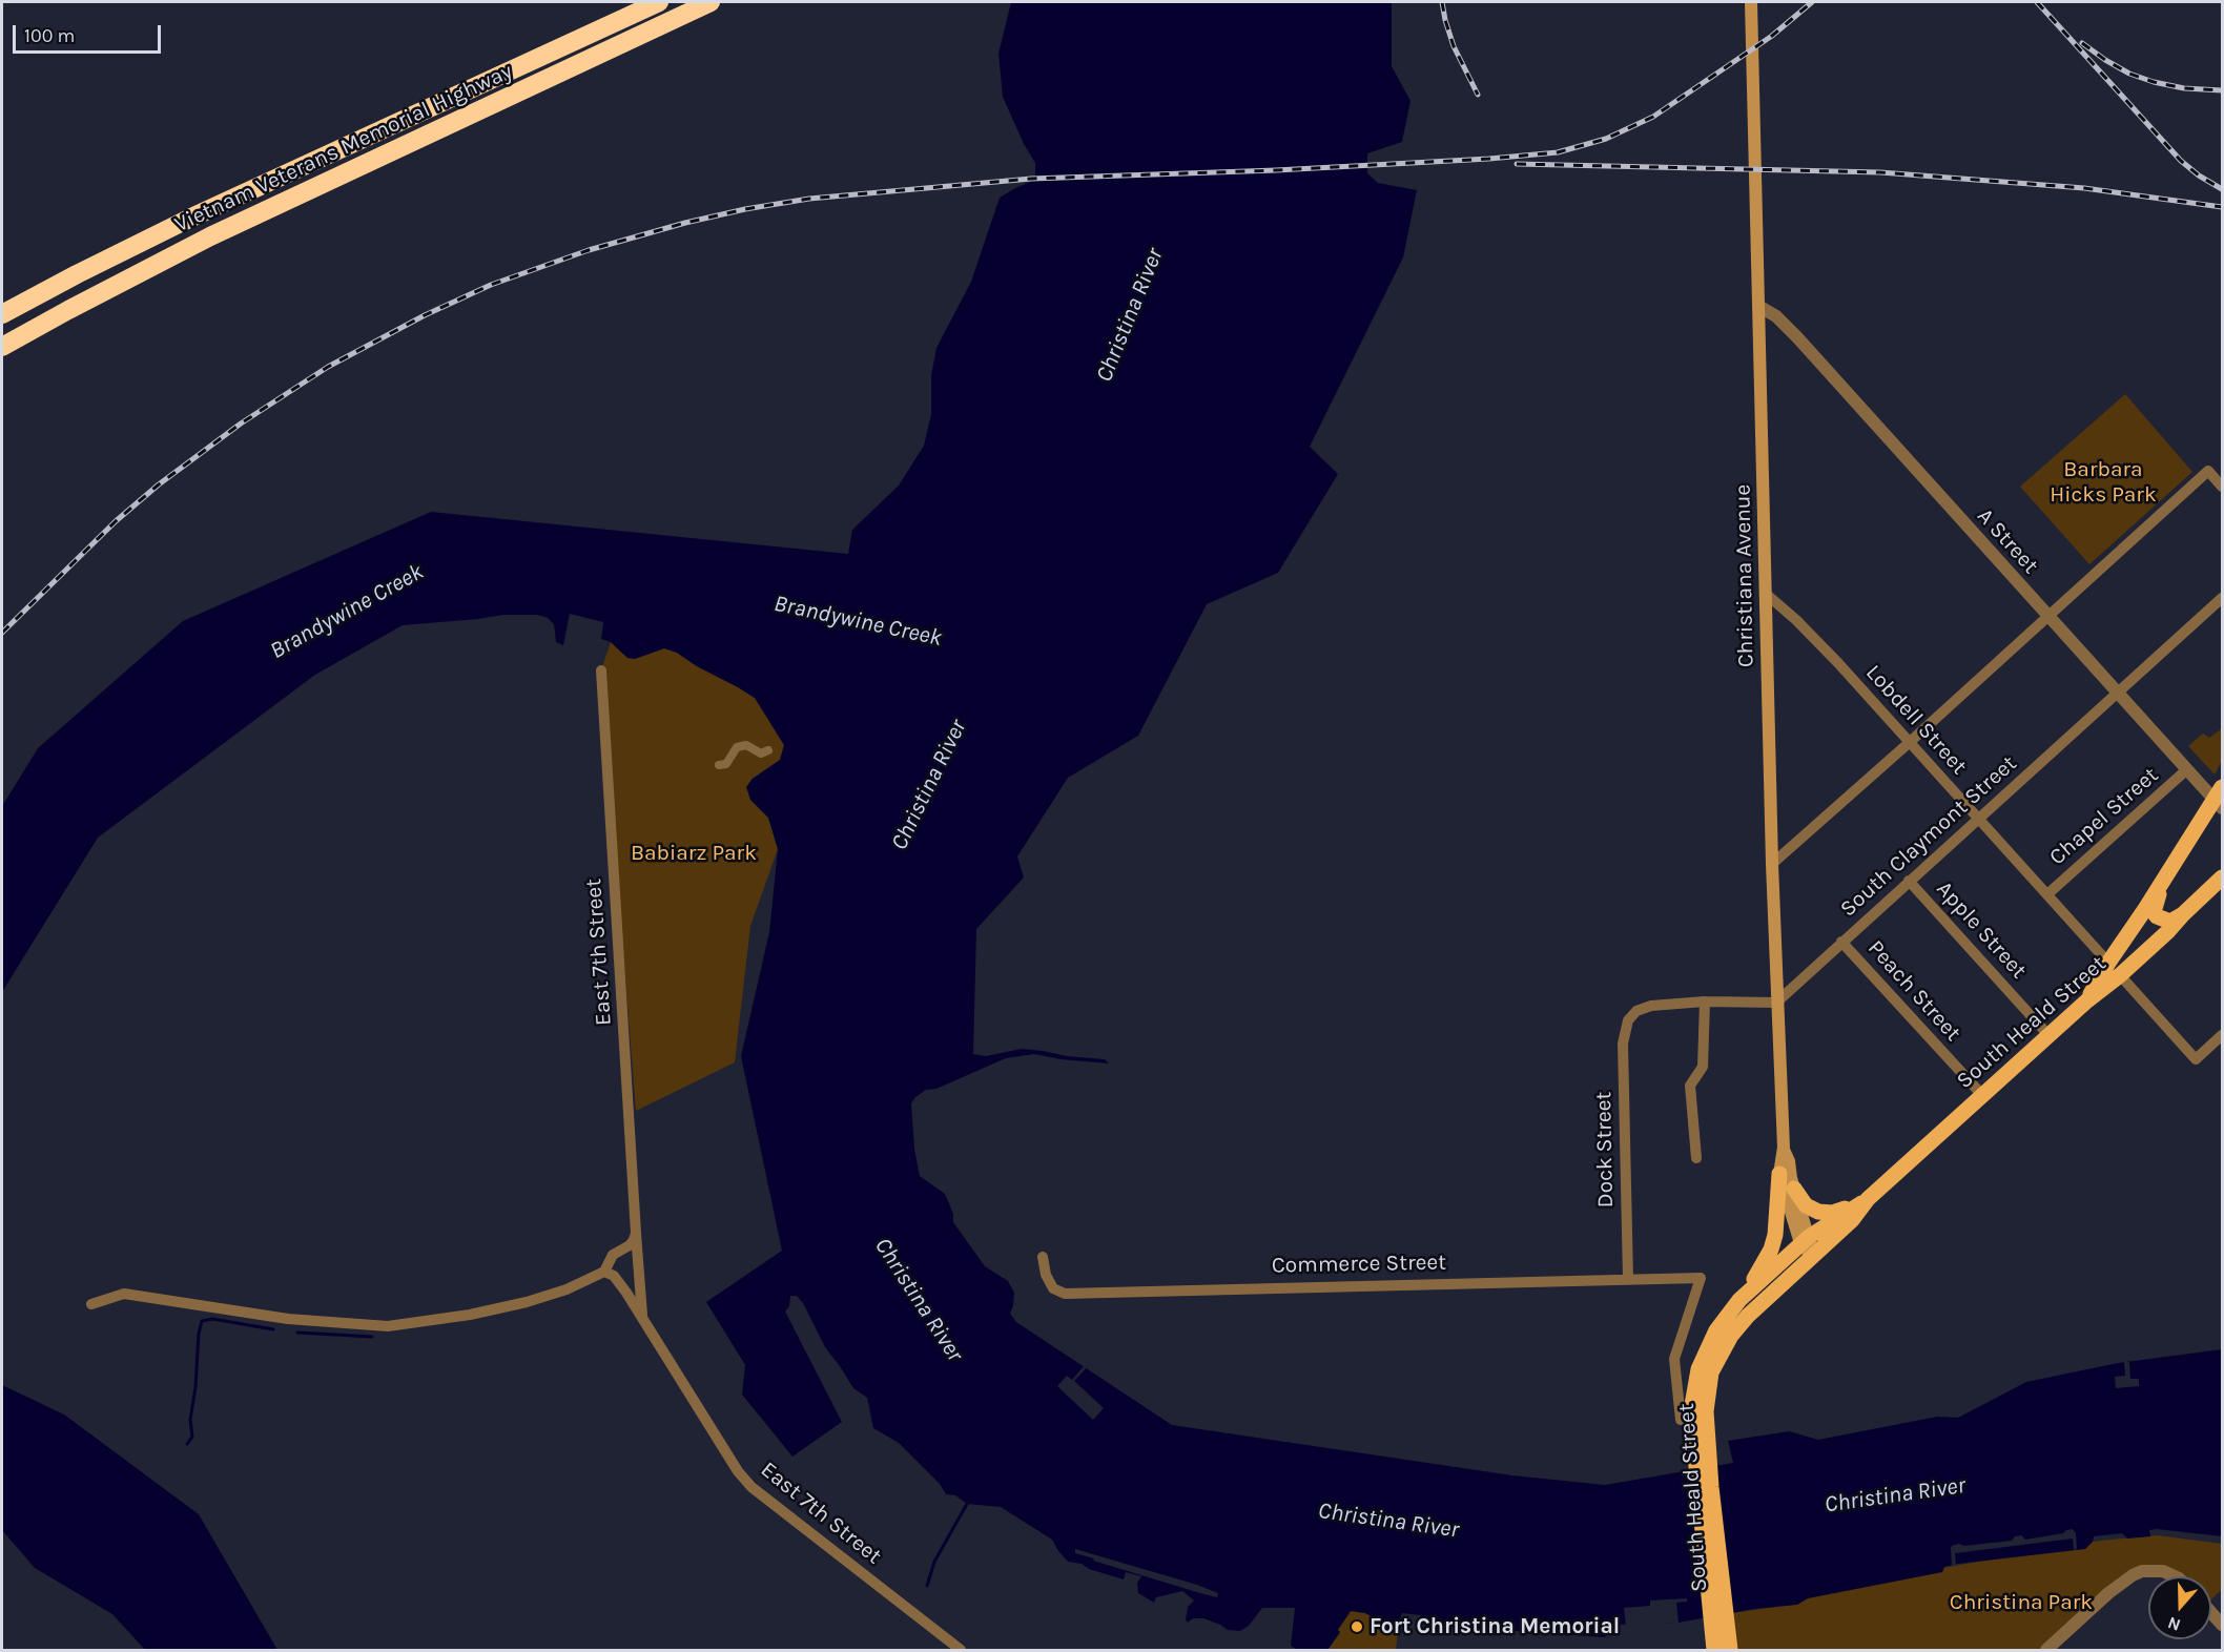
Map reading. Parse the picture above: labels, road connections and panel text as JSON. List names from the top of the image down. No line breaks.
{"streets":{"highway":["Vietnam Veterans Memorial Highway"],"main road":["Christiana Avenue","South Heald Street"],"street":["A Street","Lobdell Street","Chapel Street","South Claymont Street","Apple Street","East 7th Street","Peach Street","Dock Street","Commerce Street"]},"crossings":[["A Street","Christiana Avenue"],["A Street","Chapel Street"],["A Street","South Claymont Street"],["Christiana Avenue","Lobdell Street"],["Christiana Avenue","South Claymont Street"],["Christiana Avenue","South Heald Street"],["Lobdell Street","Chapel Street"],["Lobdell Street","South Claymont Street"],["South Claymont Street","Apple Street"],["South Claymont Street","Peach Street"],["Apple Street","South Heald Street"],["Peach Street","South Heald Street"],["Dock Street","Commerce Street"]],"water":["Christina River","Brandywine Creek"],"parks":["Barbara Hicks Park","Babiarz Park","Christina Park"],"places":["Fort Christina Memorial"],"scale_bar":"100 m","north":"bottom"}
